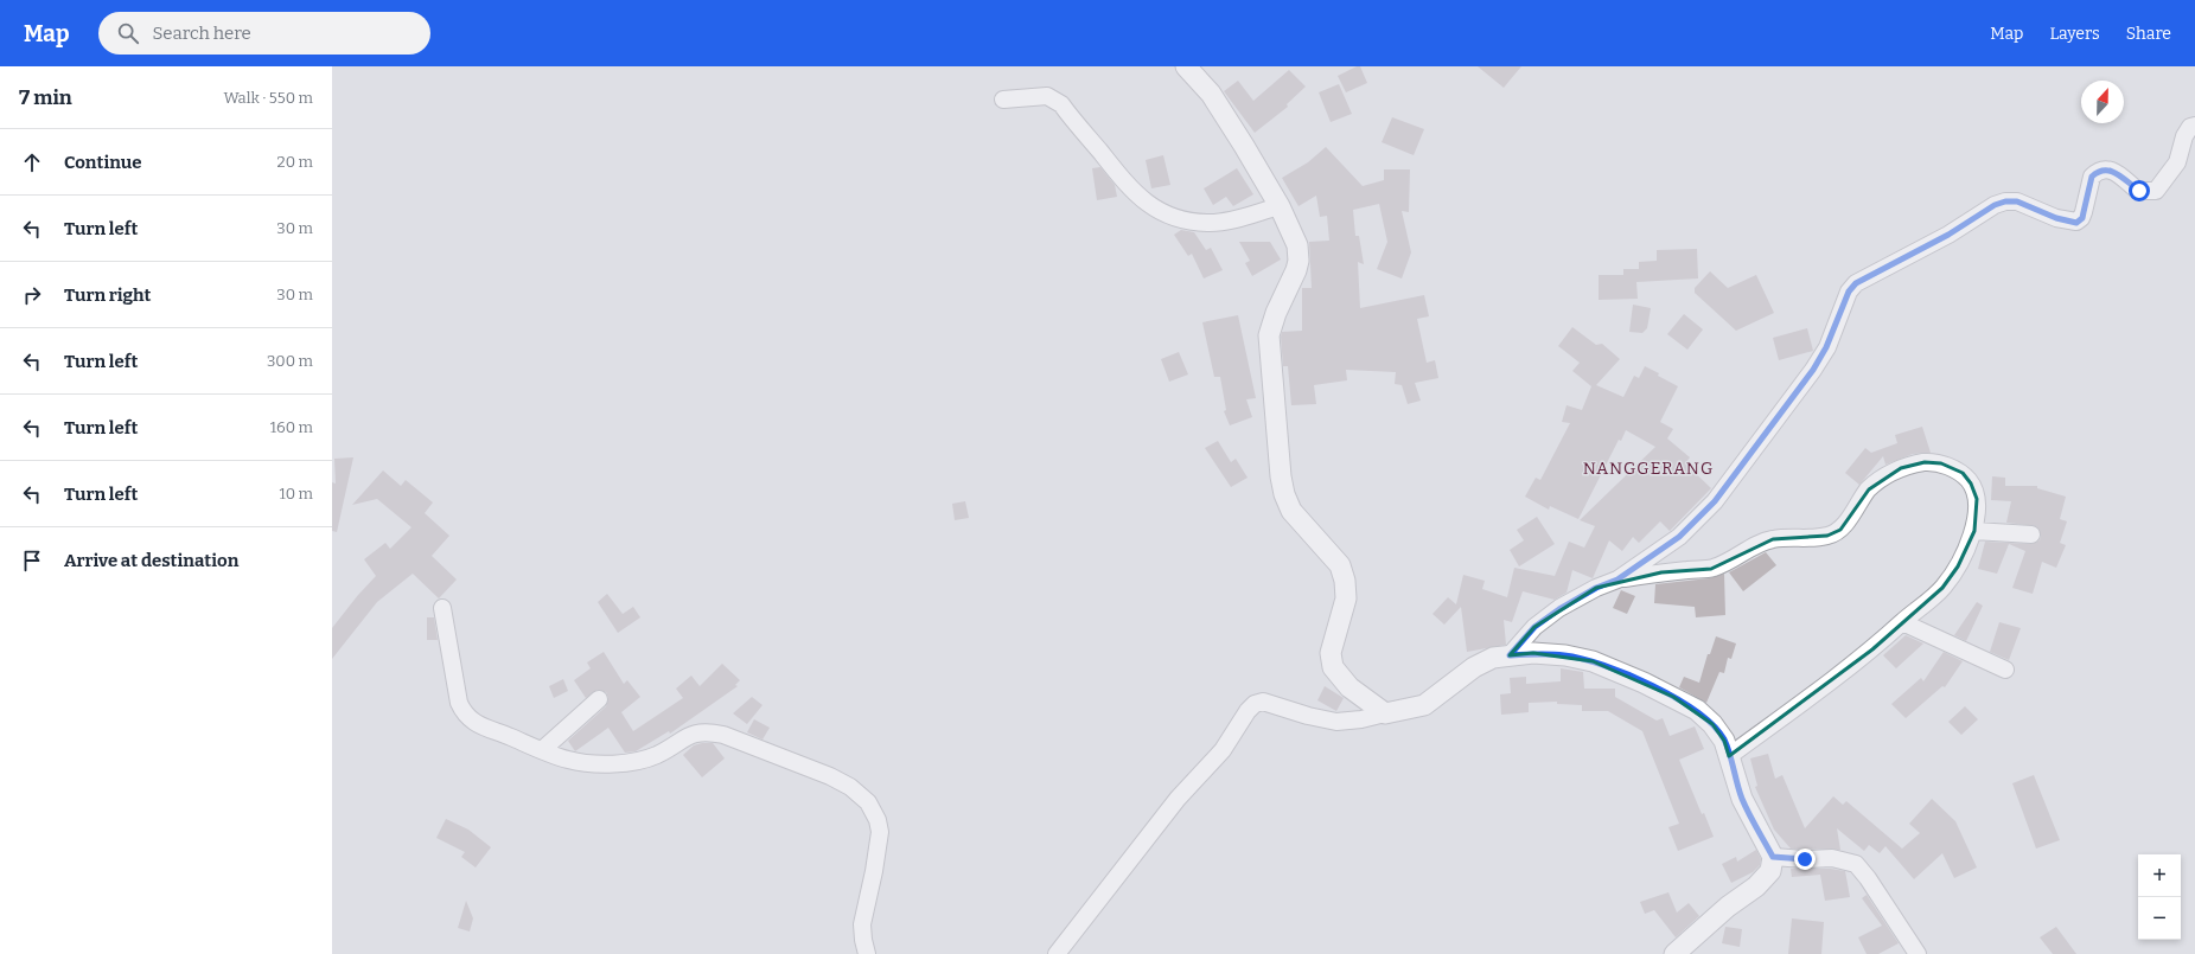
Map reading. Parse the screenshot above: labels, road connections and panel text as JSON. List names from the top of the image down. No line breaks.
{"districts":["NANGGERANG"],"north":"top","page":{"header":"Map","search":"Search here","nav":["Map","Layers","Share"],"heading":["7 min","Walk · 550 m"],"list":[["Continue","20 m"],["Turn left","30 m"],["Turn right","30 m"],["Turn left","300 m"],["Turn left","160 m"],["Turn left","10 m"],"Arrive at destination"],"map_buttons":["+","−"]}}
